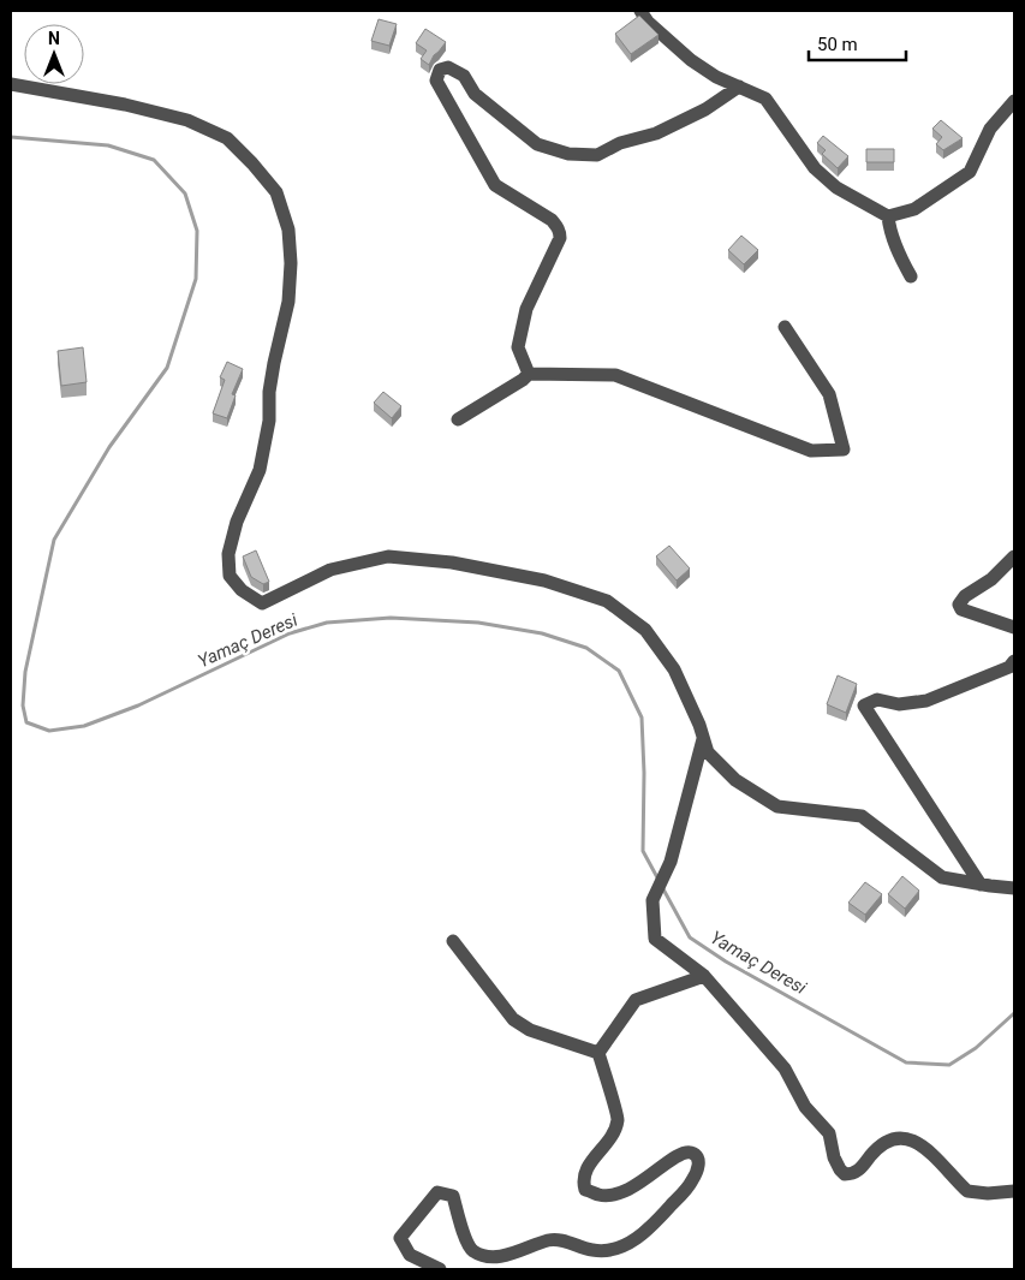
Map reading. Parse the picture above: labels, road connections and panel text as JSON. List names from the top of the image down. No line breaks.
{"water":["Yamaç Deresi"],"scale_bar":"50 m","north":"top"}
